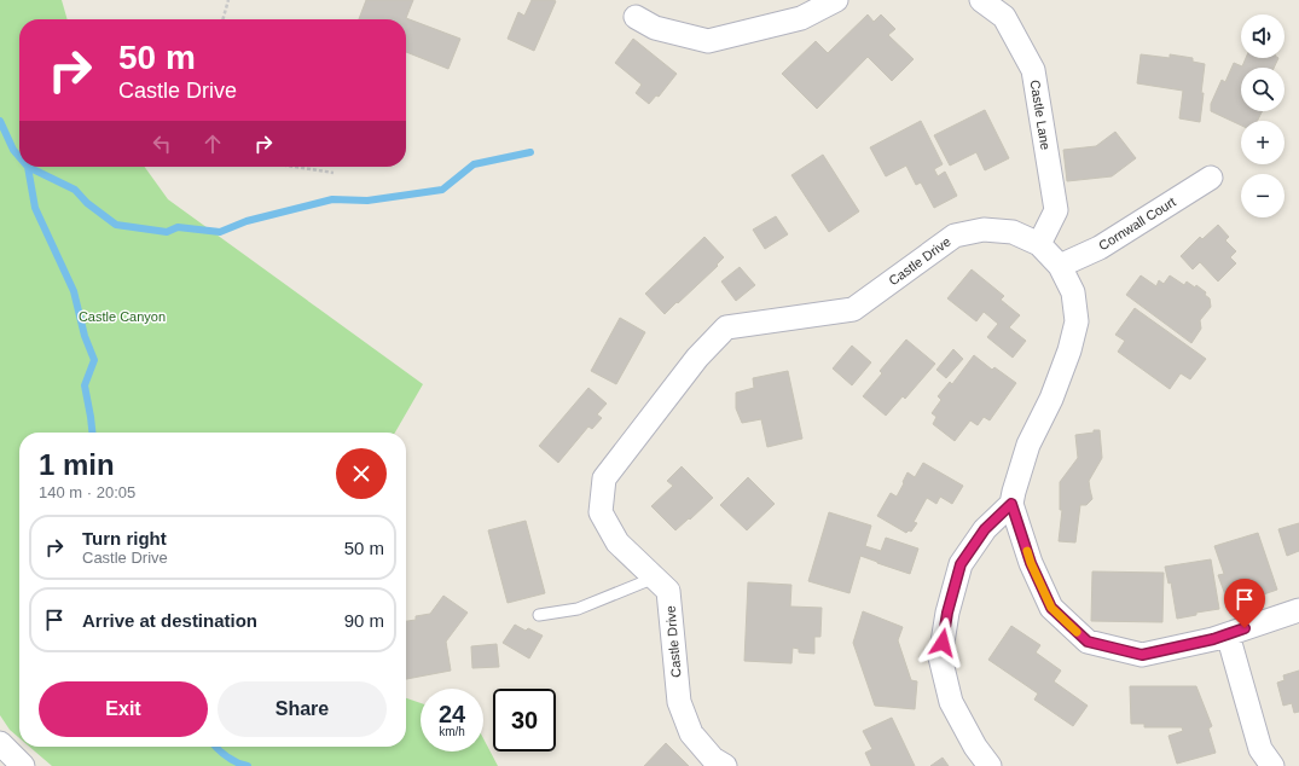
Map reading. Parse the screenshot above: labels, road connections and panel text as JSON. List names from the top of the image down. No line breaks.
{"streets":{"street":["Castle Lane","Cornwall Court","Castle Drive"]},"crossings":[["Castle Lane","Castle Drive"],["Cornwall Court","Castle Drive"]],"parks":["Castle Canyon"],"page":{"map_buttons":["+","−"],"turn":["50 m","Castle Drive"],"heading":["1 min","140 m · 20:05"],"list":[{"name":"Turn right","note":"Castle Drive","value":"50 m"},{"name":"Arrive at destination","value":"90 m"}],"buttons":["Exit","Share"],"speed":"24 km/h","limit":"30"}}
